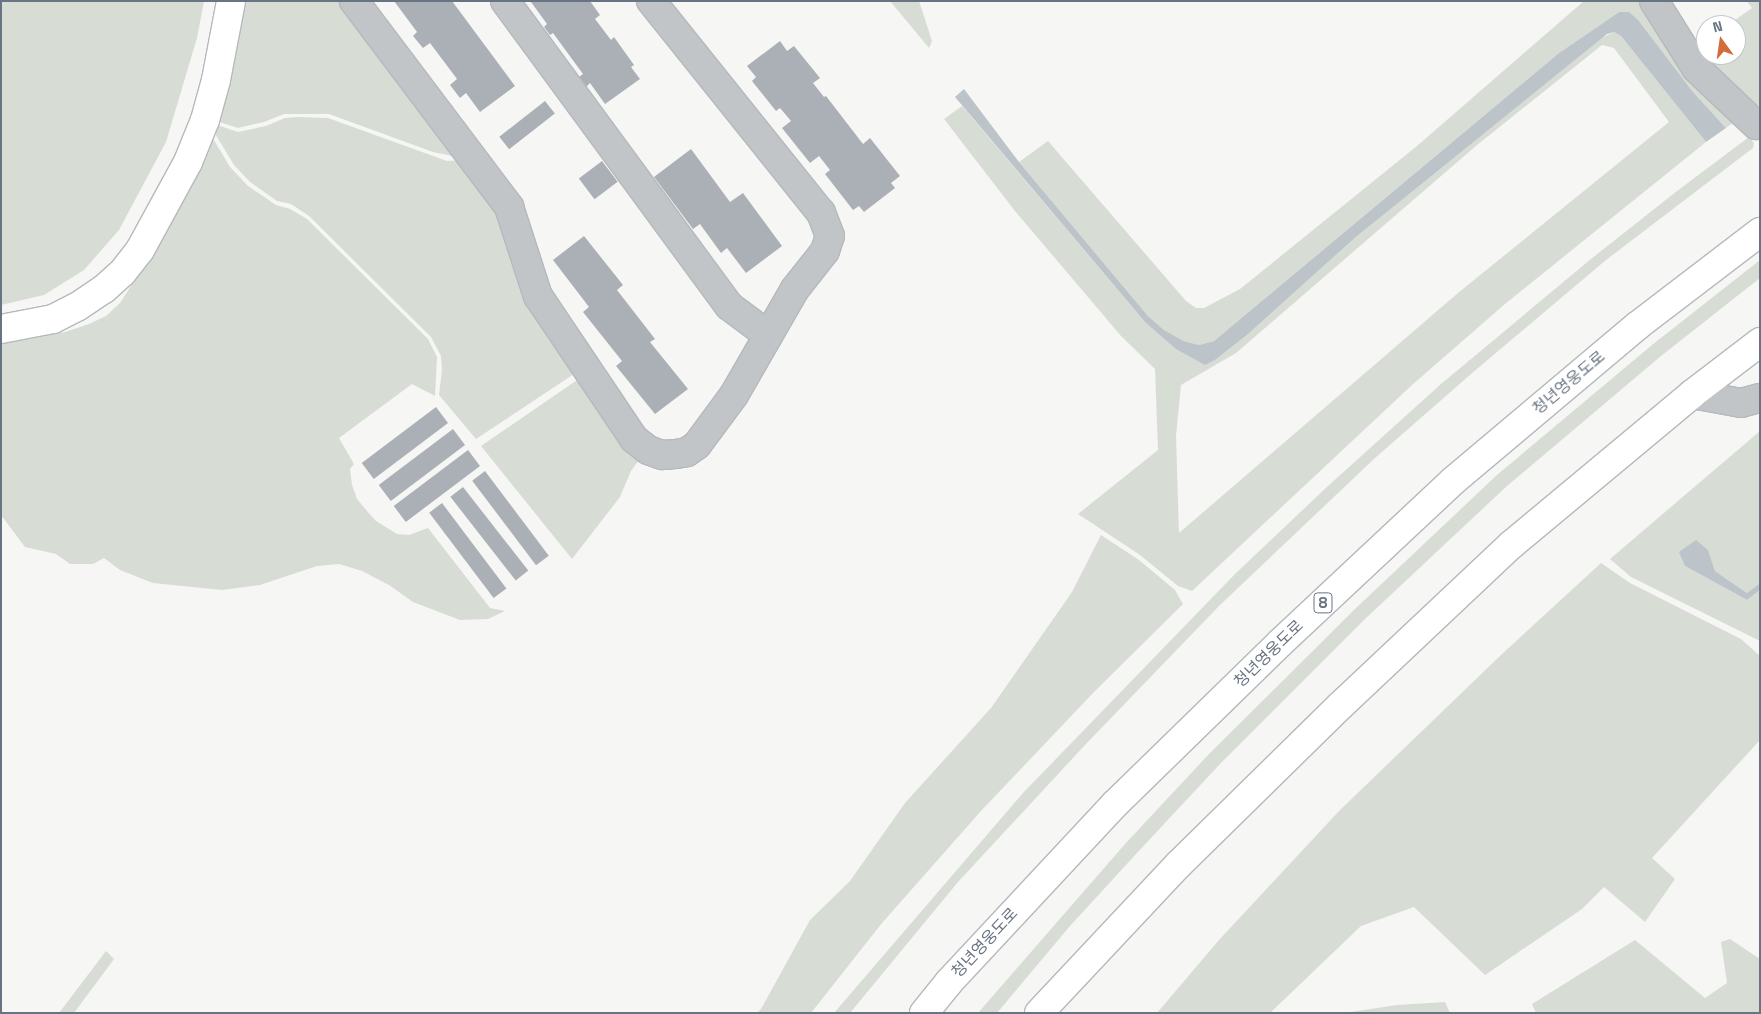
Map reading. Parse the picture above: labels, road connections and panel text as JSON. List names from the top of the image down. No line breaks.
{"streets":{"main road":["청년영웅도로","8"]},"north":"top"}
